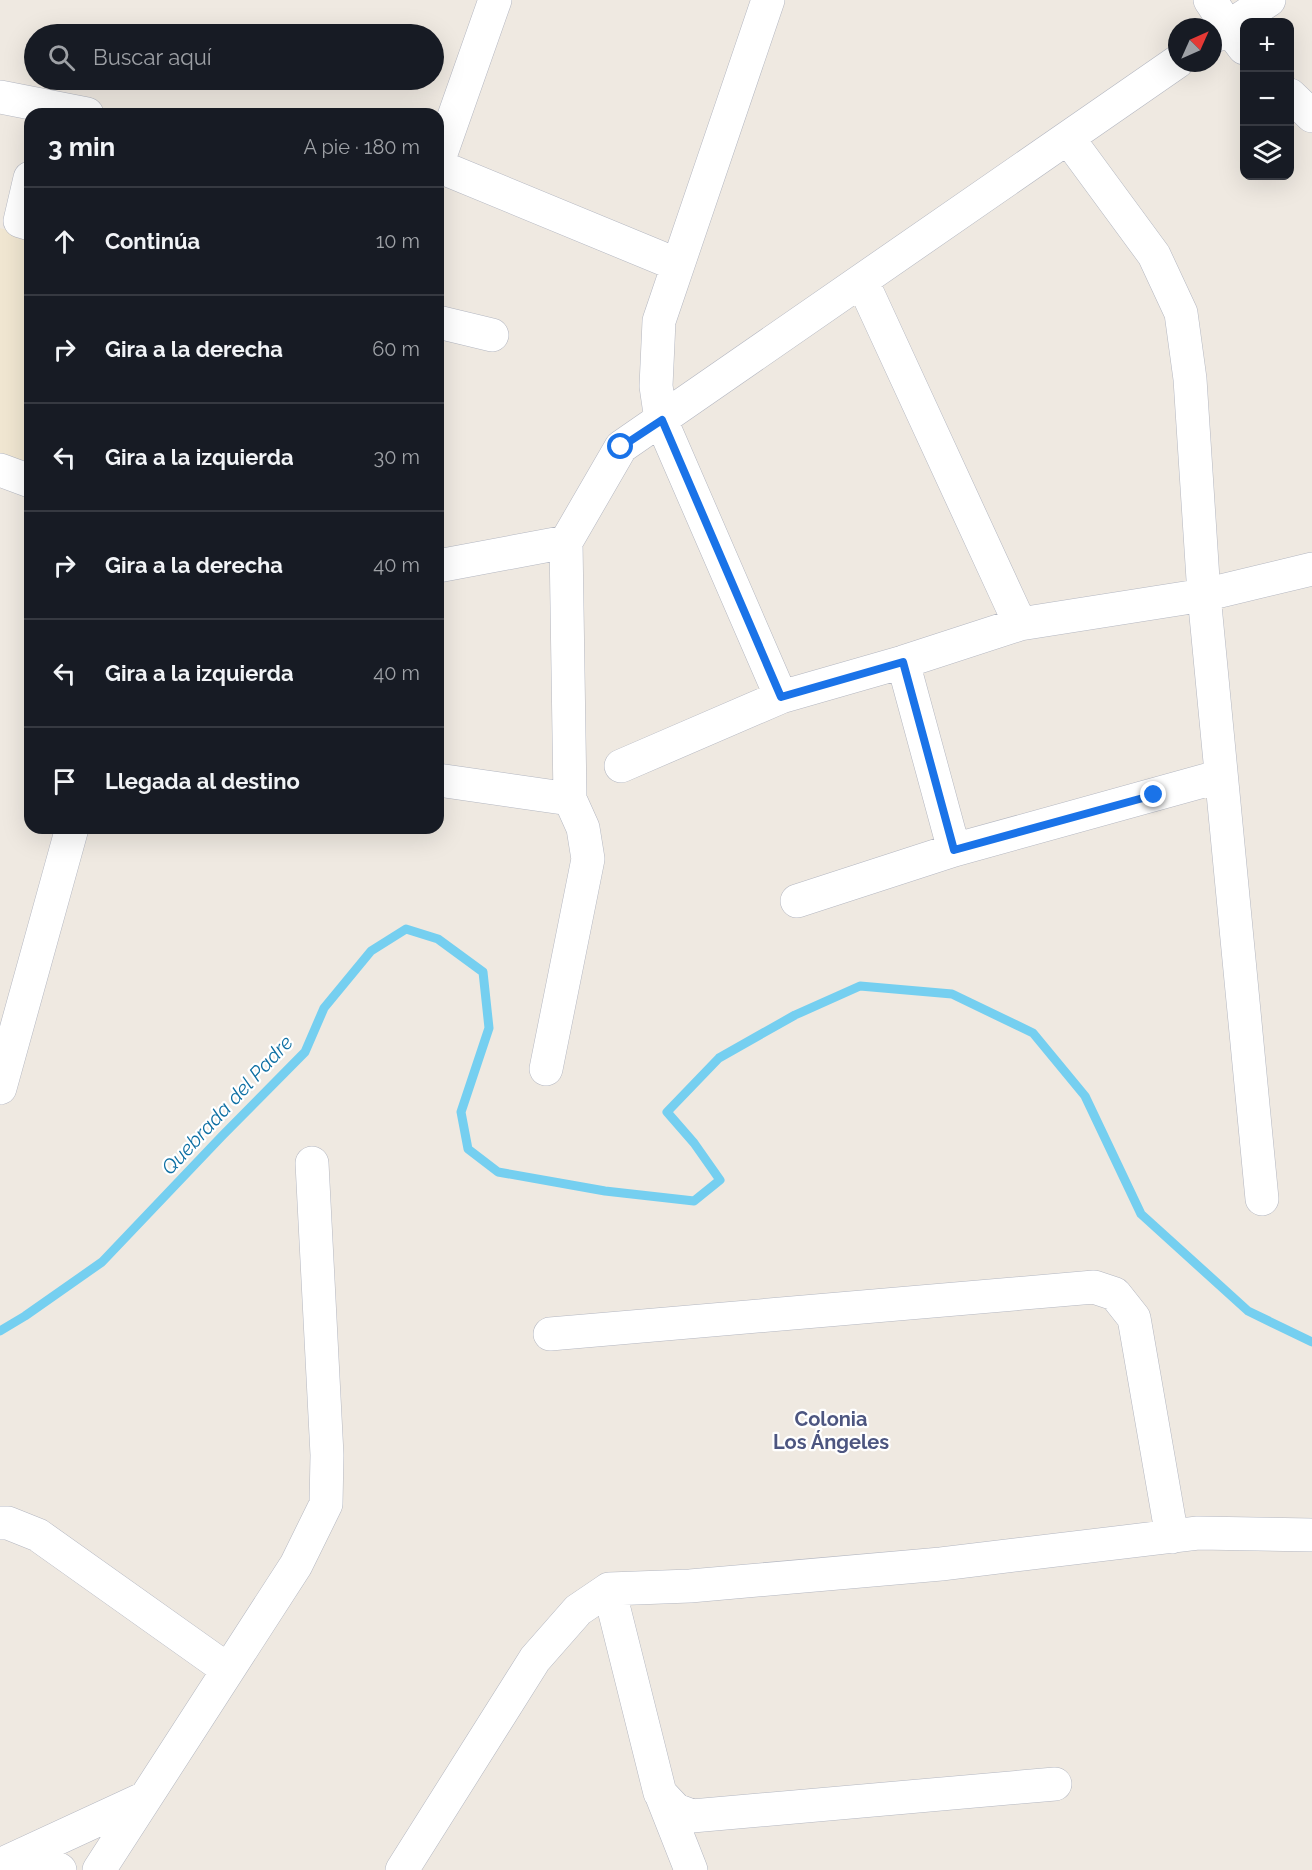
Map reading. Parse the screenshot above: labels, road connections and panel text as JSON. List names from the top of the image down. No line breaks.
{"districts":["Colonia Los Ángeles"],"water":["Quebrada del Padre"],"north":"top right","page":{"map_buttons":["+","−"],"search":"Buscar aquí","heading":["3 min","A pie · 180 m"],"list":[["Continúa","10 m"],["Gira a la derecha","60 m"],["Gira a la izquierda","30 m"],["Gira a la derecha","40 m"],["Gira a la izquierda","40 m"],"Llegada al destino"]}}
